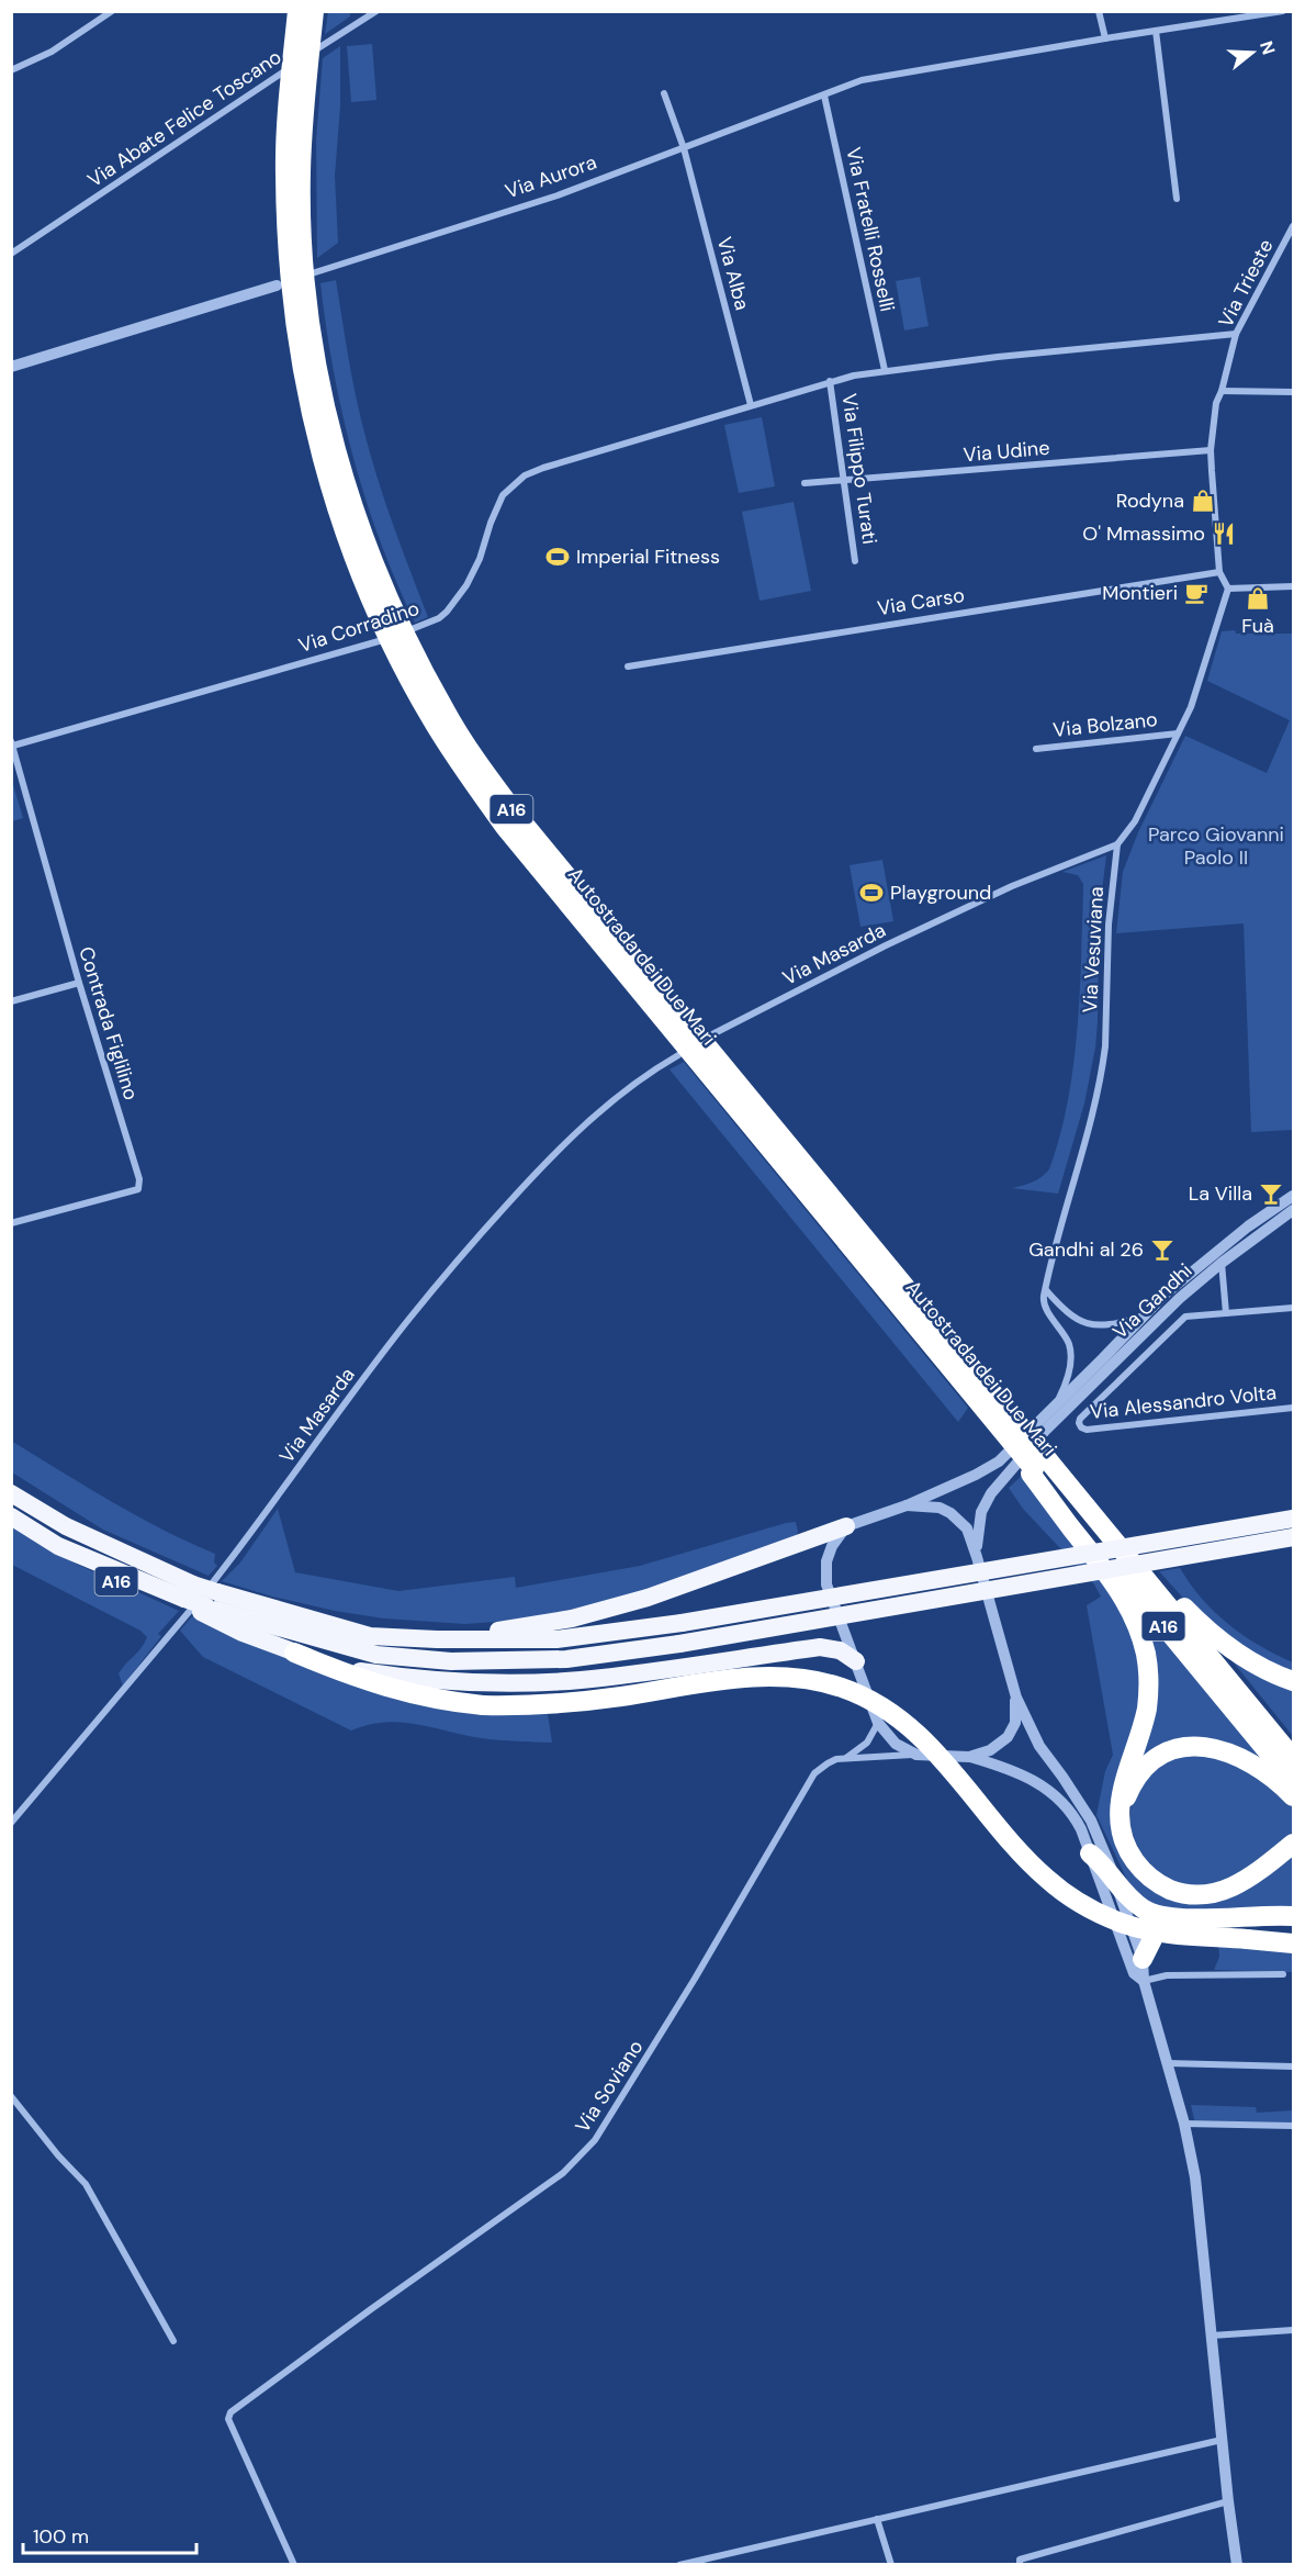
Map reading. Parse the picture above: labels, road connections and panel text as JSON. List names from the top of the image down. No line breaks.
{"streets":{"highway":["A16","Autostrada dei Due Mari"],"street":["Via Abate Felice Toscano","Via Aurora","Via Fratelli Rosselli","Via Alba","Via Trieste","Via Udine","Via Filippo Turati","Via Carso","Via Corradino","Via Bolzano","Via Vesuviana","Via Masarda","Contrada Figlilino","Via Gandhi","Via Alessandro Volta","Via Soviano"]},"crossings":[["Via Aurora","Via Fratelli Rosselli"],["Via Aurora","Via Alba"],["Via Fratelli Rosselli","Via Corradino"],["Via Alba","Via Corradino"],["Via Trieste","Via Udine"],["Via Trieste","Via Carso"],["Via Trieste","Via Corradino"],["Via Trieste","Via Vesuviana"],["Via Udine","Via Filippo Turati"],["Via Filippo Turati","Via Corradino"],["Via Corradino","Contrada Figlilino"],["Via Bolzano","Via Vesuviana"],["Via Vesuviana","Via Masarda"],["Via Vesuviana","Via Gandhi"]],"parks":["Parco Giovanni Paolo II"],"places":{"shop":["Rodyna","Fuà"],"restaurant":["O' Mmassimo"],"sports":["Imperial Fitness","Playground"],"cafe":["Montieri"],"bar":["La Villa","Gandhi al 26"]},"scale_bar":"100 m","north":"right"}
